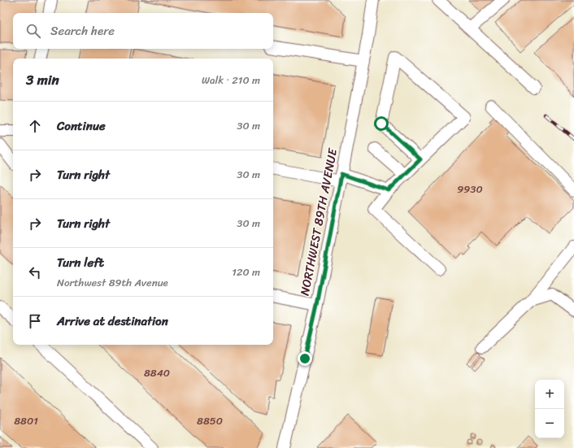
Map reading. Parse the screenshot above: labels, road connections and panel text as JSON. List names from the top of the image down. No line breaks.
{"streets":{"street":["NORTHWEST 89TH AVENUE"]},"house_numbers":["9930","8840","8801","8850"],"page":{"search":"Search here","heading":["3 min","Walk · 210 m"],"list":[["Continue","30 m"],["Turn right","30 m"],["Turn right","30 m"],["Turn left","Northwest 89th Avenue","120 m"],"Arrive at destination"],"map_buttons":["+","−"]}}
